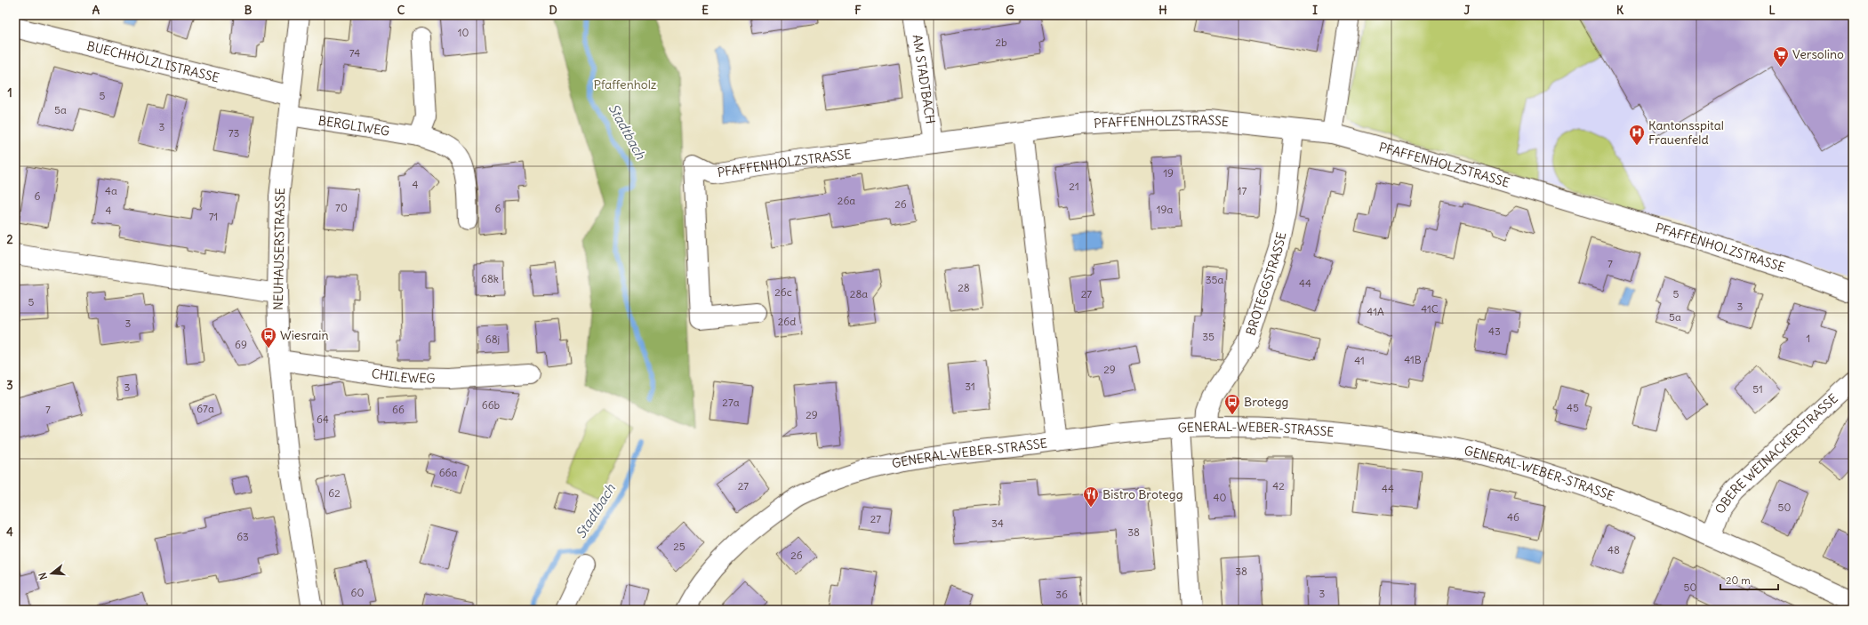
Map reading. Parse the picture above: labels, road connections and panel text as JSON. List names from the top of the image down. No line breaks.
{"streets":{"street":["BUECHHÖLZLISTRASSE","AM STADTBACH","PFAFFENHOLZSTRASSE","BERGLIWEG","NEUHAUSERSTRASSE","BROTEGGSTRASSE","CHILEWEG","GENERAL-WEBER-STRASSE","OBERE WEINACKERSTRASSE"]},"crossings":[["BUECHHÖLZLISTRASSE","NEUHAUSERSTRASSE"],["AM STADTBACH","PFAFFENHOLZSTRASSE"],["PFAFFENHOLZSTRASSE","BROTEGGSTRASSE"],["BERGLIWEG","NEUHAUSERSTRASSE"],["NEUHAUSERSTRASSE","CHILEWEG"],["BROTEGGSTRASSE","GENERAL-WEBER-STRASSE"],["GENERAL-WEBER-STRASSE","OBERE WEINACKERSTRASSE"]],"water":["Stadtbach"],"parks":["Pfaffenholz"],"places":{"supermarket":["Versolino"],"hospital":["Kantonsspital Frauenfeld"],"bus stop":["Wiesrain","Brotegg"],"restaurant":["Bistro Brotegg"]},"house_numbers":["10","2b","74","5","5a","3","73","19","4","21","4a","17","6","26a","26","70","6","19a","4","71","7","68k","35a","44","28","26c","28a","27","5","5","3","41C","41A","5a","26d","3","43","35","1","68j","69","41B","41","29","31","3","51","27a","66b","45","67a","7","66","29","64","66a","27","42","44","62","40","50","46","27","34","38","63","25","48","26","38","50","60","3","36"],"scale_bar":"20 m","north":"left","grid":{"columns":["A","B","C","D","E","F","G","H","I","J","K","L"],"rows":["1","2","3","4"]}}
